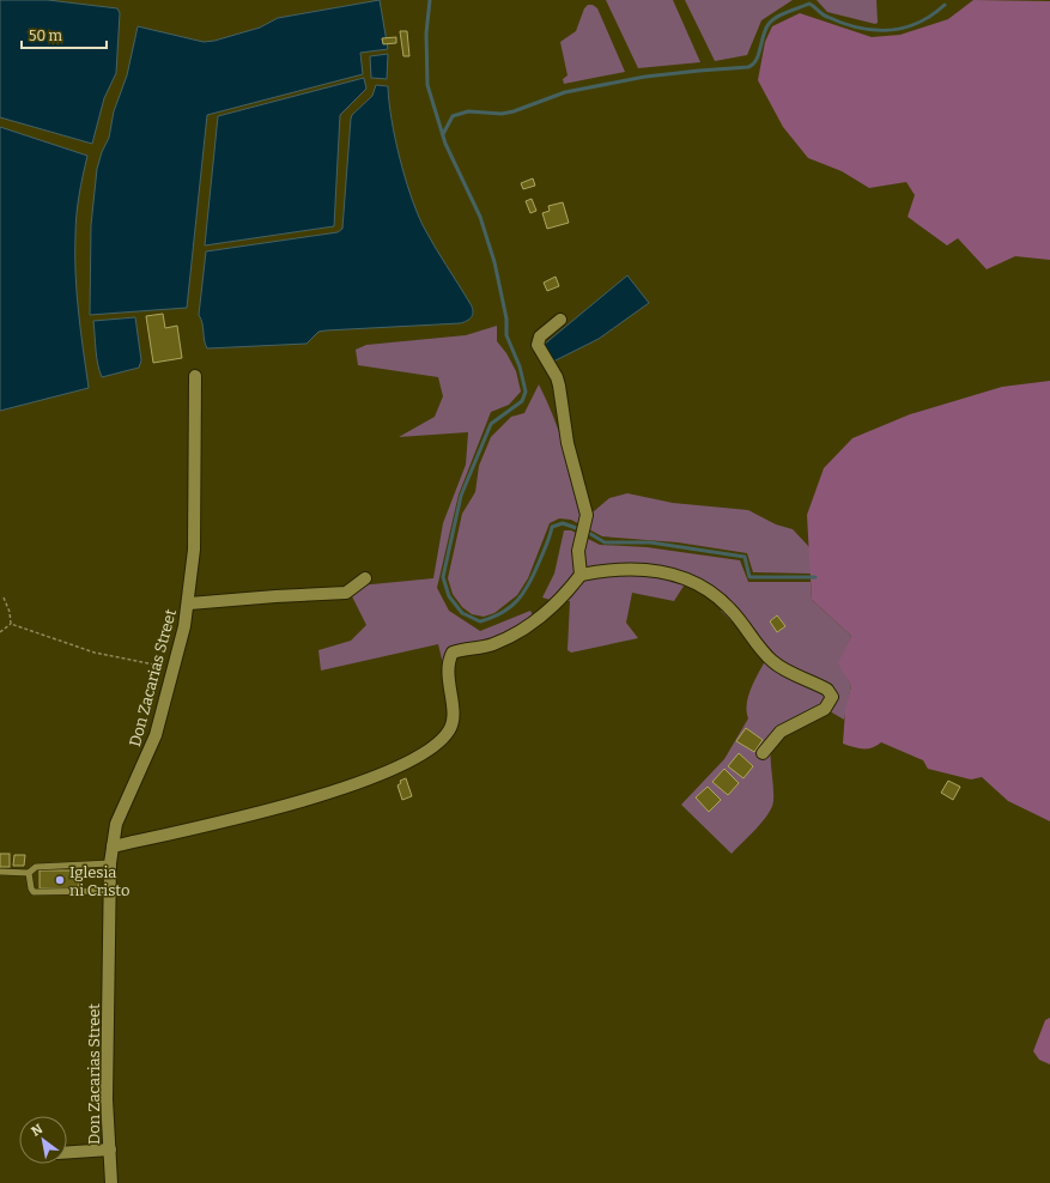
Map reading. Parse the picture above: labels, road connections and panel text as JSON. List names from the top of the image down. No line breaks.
{"streets":{"street":["Don Zacarias Street"]},"places":["Iglesia ni Cristo"],"scale_bar":"50 m","north":"top left"}
